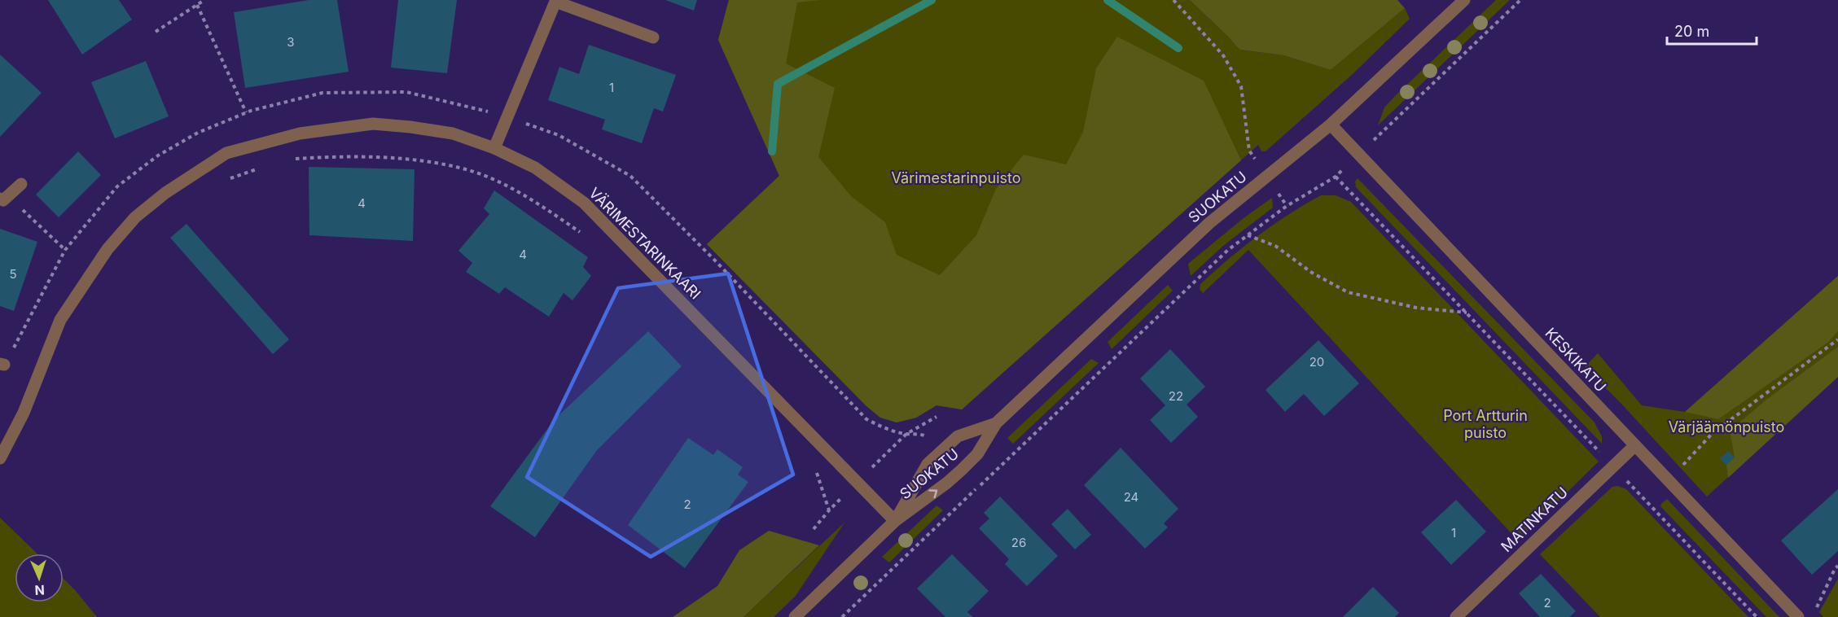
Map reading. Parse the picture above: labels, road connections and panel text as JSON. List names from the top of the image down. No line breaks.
{"streets":{"street":["SUOKATU","VÄRIMESTARINKAARI","KESKIKATU","MATINKATU"]},"crossings":[["SUOKATU","VÄRIMESTARINKAARI"],["SUOKATU","KESKIKATU"],["KESKIKATU","MATINKATU"]],"parks":["Värimestarinpuisto","Port Artturin puisto","Värjäämönpuisto"],"house_numbers":["3","1","4","4","5","20","22","24","2","1","26","2"],"scale_bar":"20 m","north":"bottom"}
